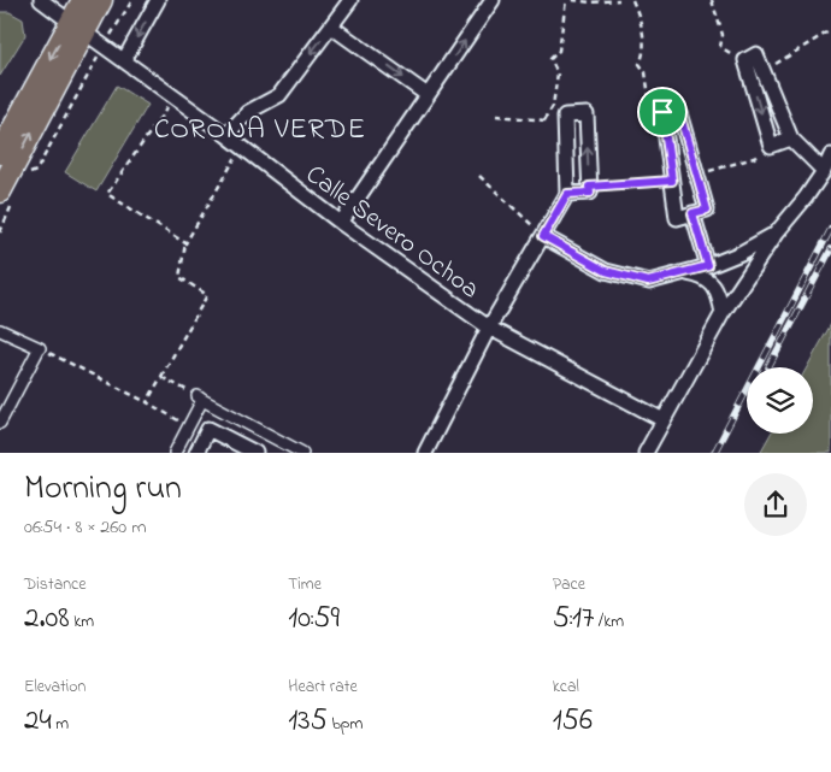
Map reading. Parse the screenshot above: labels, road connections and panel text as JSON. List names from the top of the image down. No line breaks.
{"streets":{"street":["Calle Severo Ochoa"]},"districts":["CORONA VERDE"],"page":{"heading":["Morning run","06:54 · 8 × 260 m"],"stats":[["Distance","2.08 km"],["Time","10:59"],["Pace","5:17 /km"],["Elevation","24 m"],["Heart rate","135 bpm"],["kcal","156"]]}}
